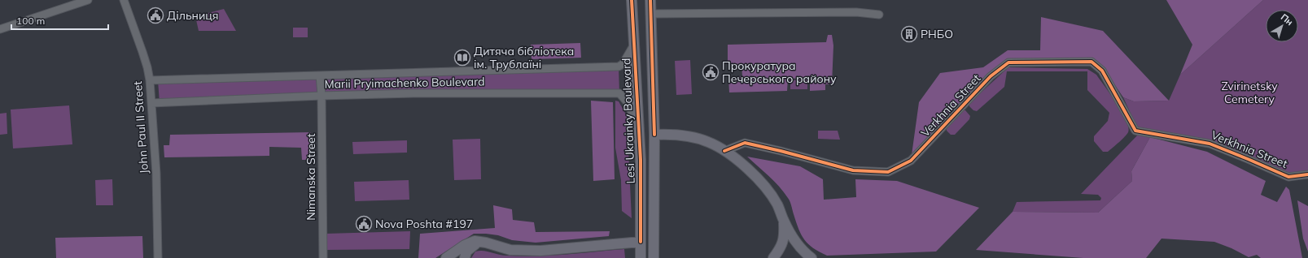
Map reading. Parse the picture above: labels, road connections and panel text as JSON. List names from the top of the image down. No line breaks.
{"streets":{"main road":["Lesi Ukrainky Boulevard"],"street":["Marii Pryimachenko Boulevard","Verkhnia Street","John Paul II Street","Nimanska Street"]},"crossings":[["Marii Pryimachenko Boulevard","Lesi Ukrainky Boulevard"],["Marii Pryimachenko Boulevard","John Paul II Street"],["Marii Pryimachenko Boulevard","Nimanska Street"]],"parks":["Zvirinetsky Cemetery"],"places":{"public building":["Дільниця","Прокуратура Печерського району","Nova Poshta #197"],"building":["РНБО"],"library":["Дитяча бібліотека ім. Трублаїні"]},"scale_bar":"100 m","north":"top right"}
